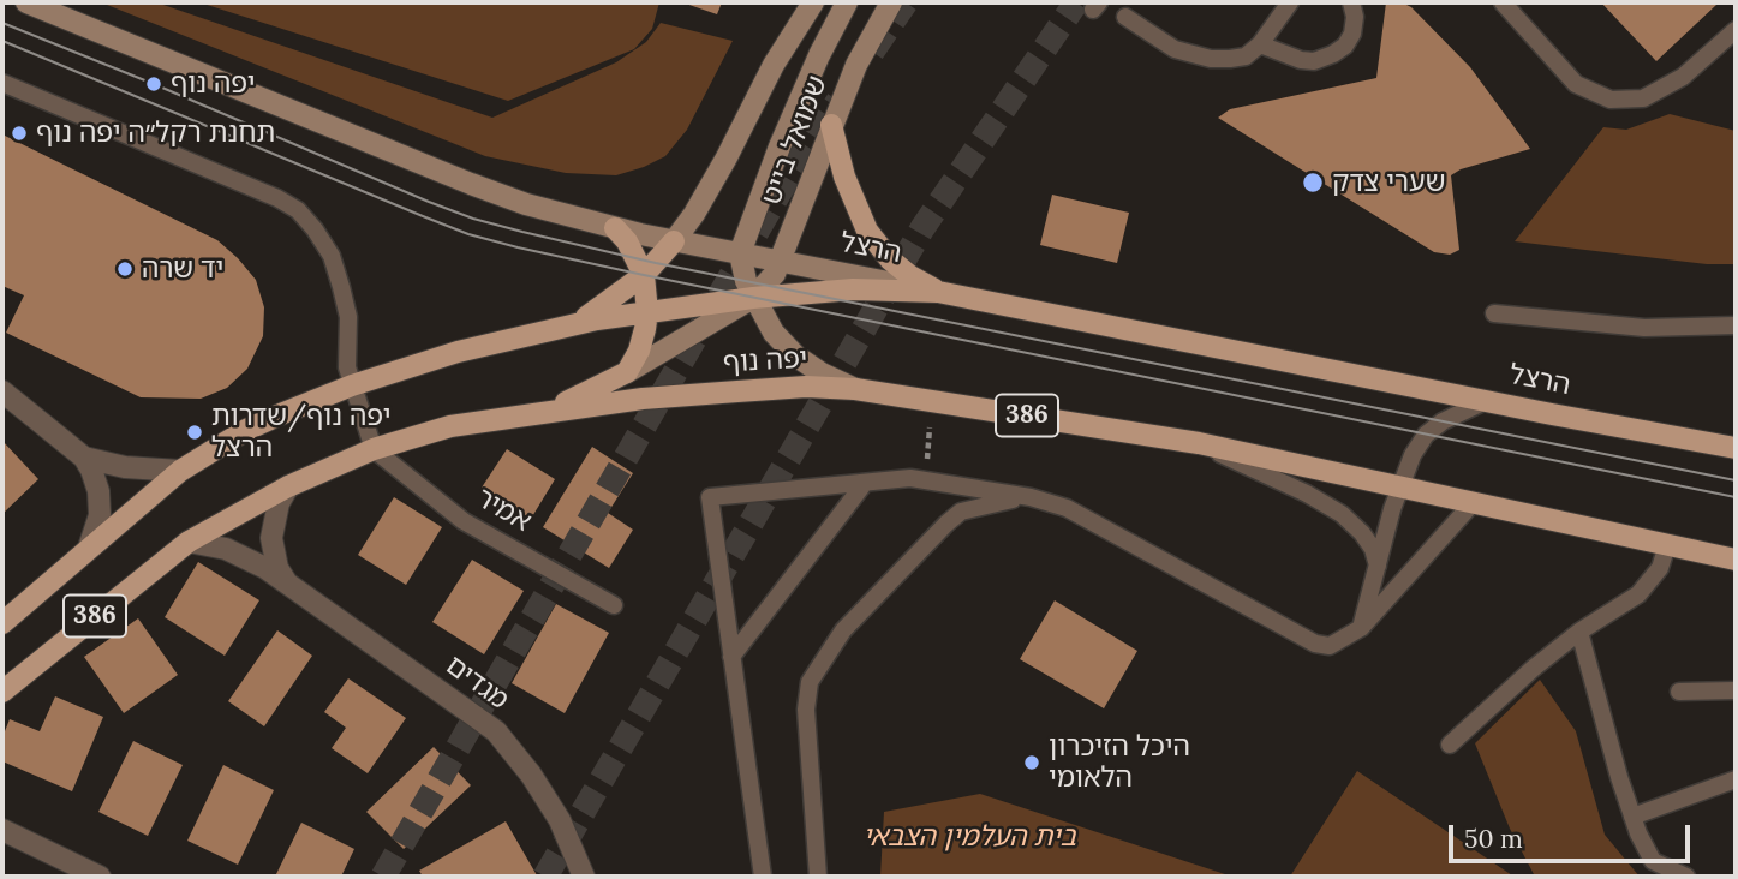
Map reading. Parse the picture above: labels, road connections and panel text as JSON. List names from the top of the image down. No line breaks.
{"streets":{"main road":["הרצל","יפה נוף","386"],"street":["שמואל בייט","מגדים"],"lane":["אמיר"]},"crossings":[["שמואל בייט","הרצל"],["שמואל בייט","386"],["הרצל","386"],["יפה נוף","386"],["יפה נוף","אמיר"],["יפה נוף","מגדים"]],"parks":["בית העלמין הצבאי"],"places":["יפה נוף","תחנת רקל״ה יפה נוף","שערי צדק","יד שרה","יפה נוף/שדרות הרצל","היכל הזיכרון הלאומי"],"scale_bar":"50 m"}
